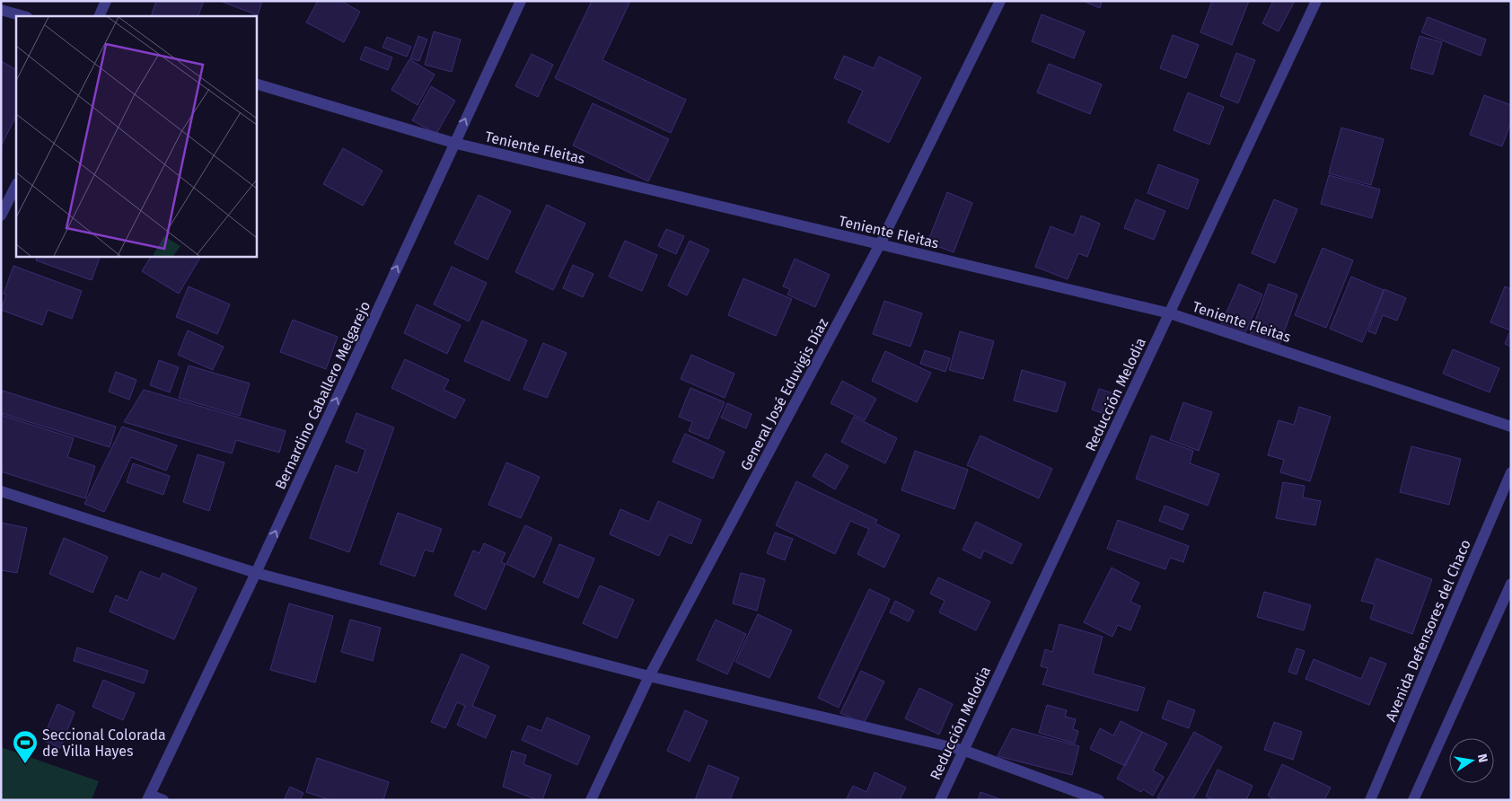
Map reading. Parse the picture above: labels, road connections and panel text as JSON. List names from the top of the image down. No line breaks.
{"streets":{"street":["Teniente Fleitas","General José Eduvigis Díaz","Reducción Melodia","Bernardino Caballero Melgarejo","Avenida Defensores del Chaco"]},"crossings":[["Teniente Fleitas","General José Eduvigis Díaz"],["Teniente Fleitas","Reducción Melodia"],["Teniente Fleitas","Bernardino Caballero Melgarejo"]],"one_way":["Bernardino Caballero Melgarejo"],"places":{"sports":["Seccional Colorada de Villa Hayes"]},"north":"right"}
